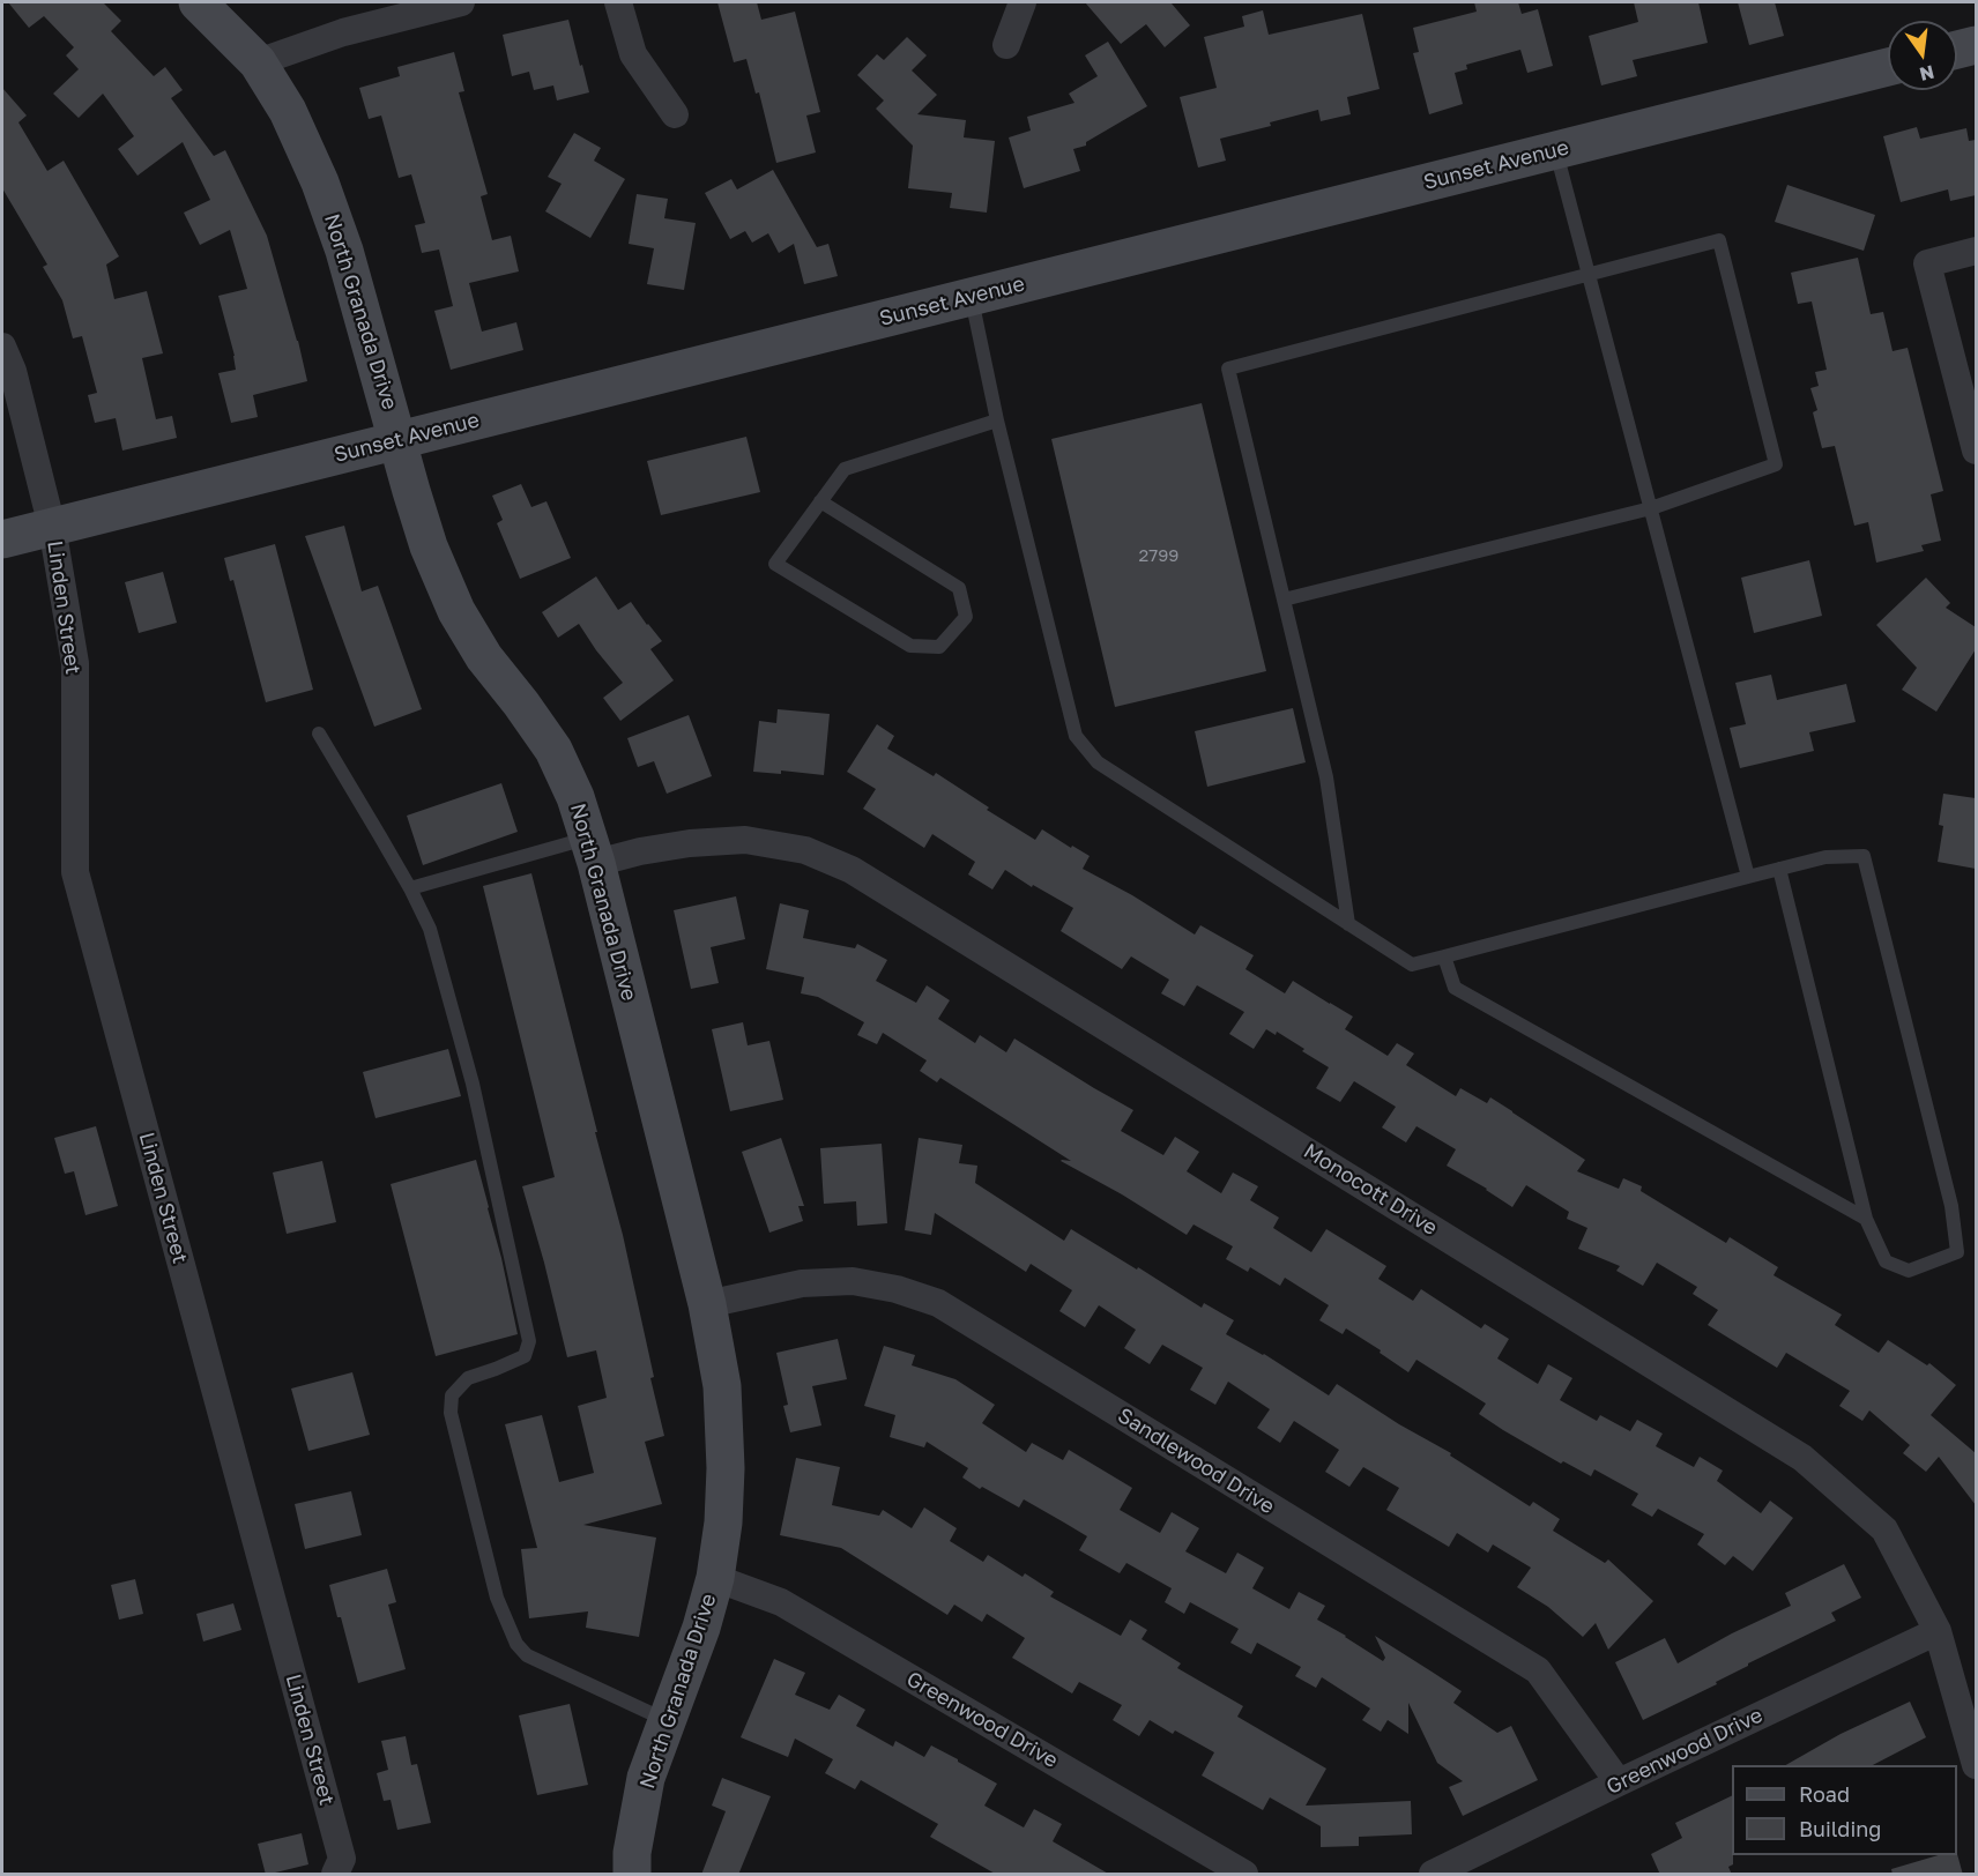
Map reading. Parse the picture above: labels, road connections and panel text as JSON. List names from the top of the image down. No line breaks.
{"streets":{"main road":["Sunset Avenue","North Granada Drive"],"street":["Linden Street","Monocott Drive","Sandlewood Drive","Greenwood Drive"]},"crossings":[["Sunset Avenue","North Granada Drive"],["Sunset Avenue","Linden Street"],["North Granada Drive","Monocott Drive"],["North Granada Drive","Sandlewood Drive"],["North Granada Drive","Greenwood Drive"],["Monocott Drive","Greenwood Drive"],["Sandlewood Drive","Greenwood Drive"]],"house_numbers":["2799"],"legend":["Road","Building"],"north":"bottom"}
